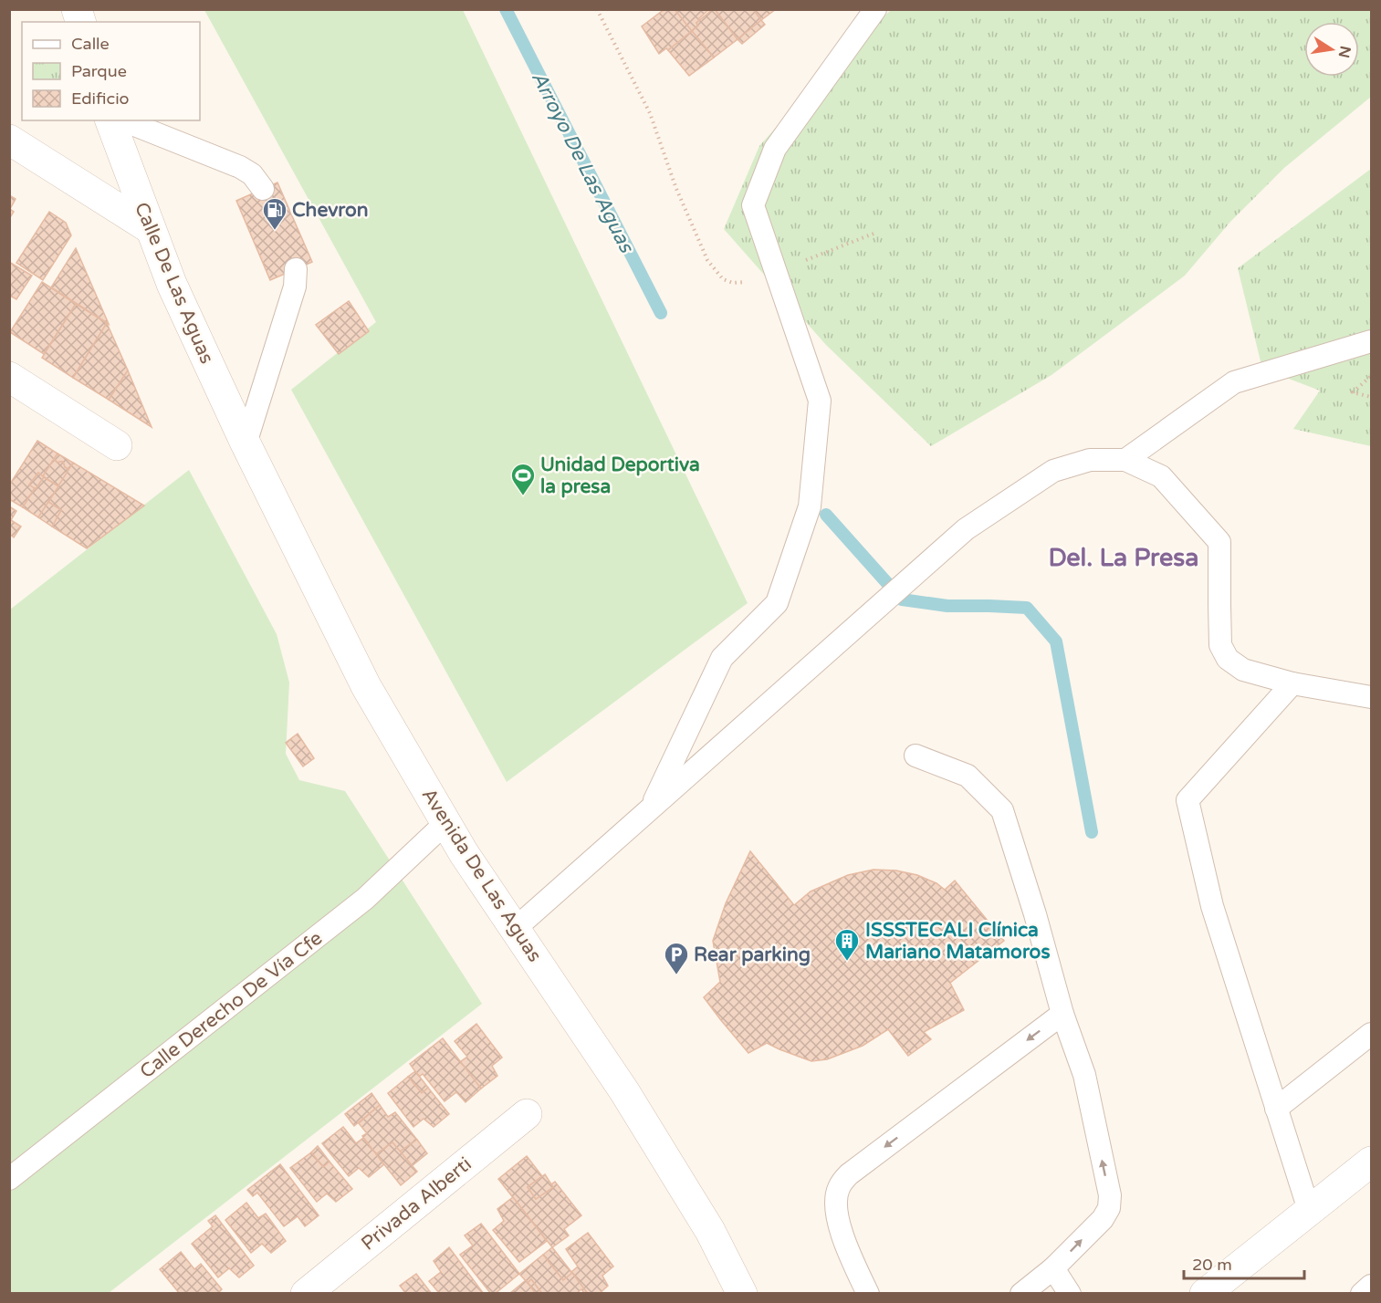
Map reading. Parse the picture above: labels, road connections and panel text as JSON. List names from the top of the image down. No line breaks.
{"streets":{"main road":["Calle De Las Aguas","Avenida De Las Aguas","Privada Alberti"],"lane":["Calle Derecho De Vía Cfe"]},"crossings":[["Calle De Las Aguas","Avenida De Las Aguas"],["Avenida De Las Aguas","Calle Derecho De Vía Cfe"]],"districts":["Del. La Presa"],"water":["Arroyo De Las Aguas"],"places":{"fuel station":["Chevron"],"sports":["Unidad Deportiva la presa"],"building":["ISSSTECALI Clínica Mariano Matamoros"],"parking":["Rear parking"]},"legend":["Calle","Parque","Edificio"],"scale_bar":"20 m","north":"right"}
